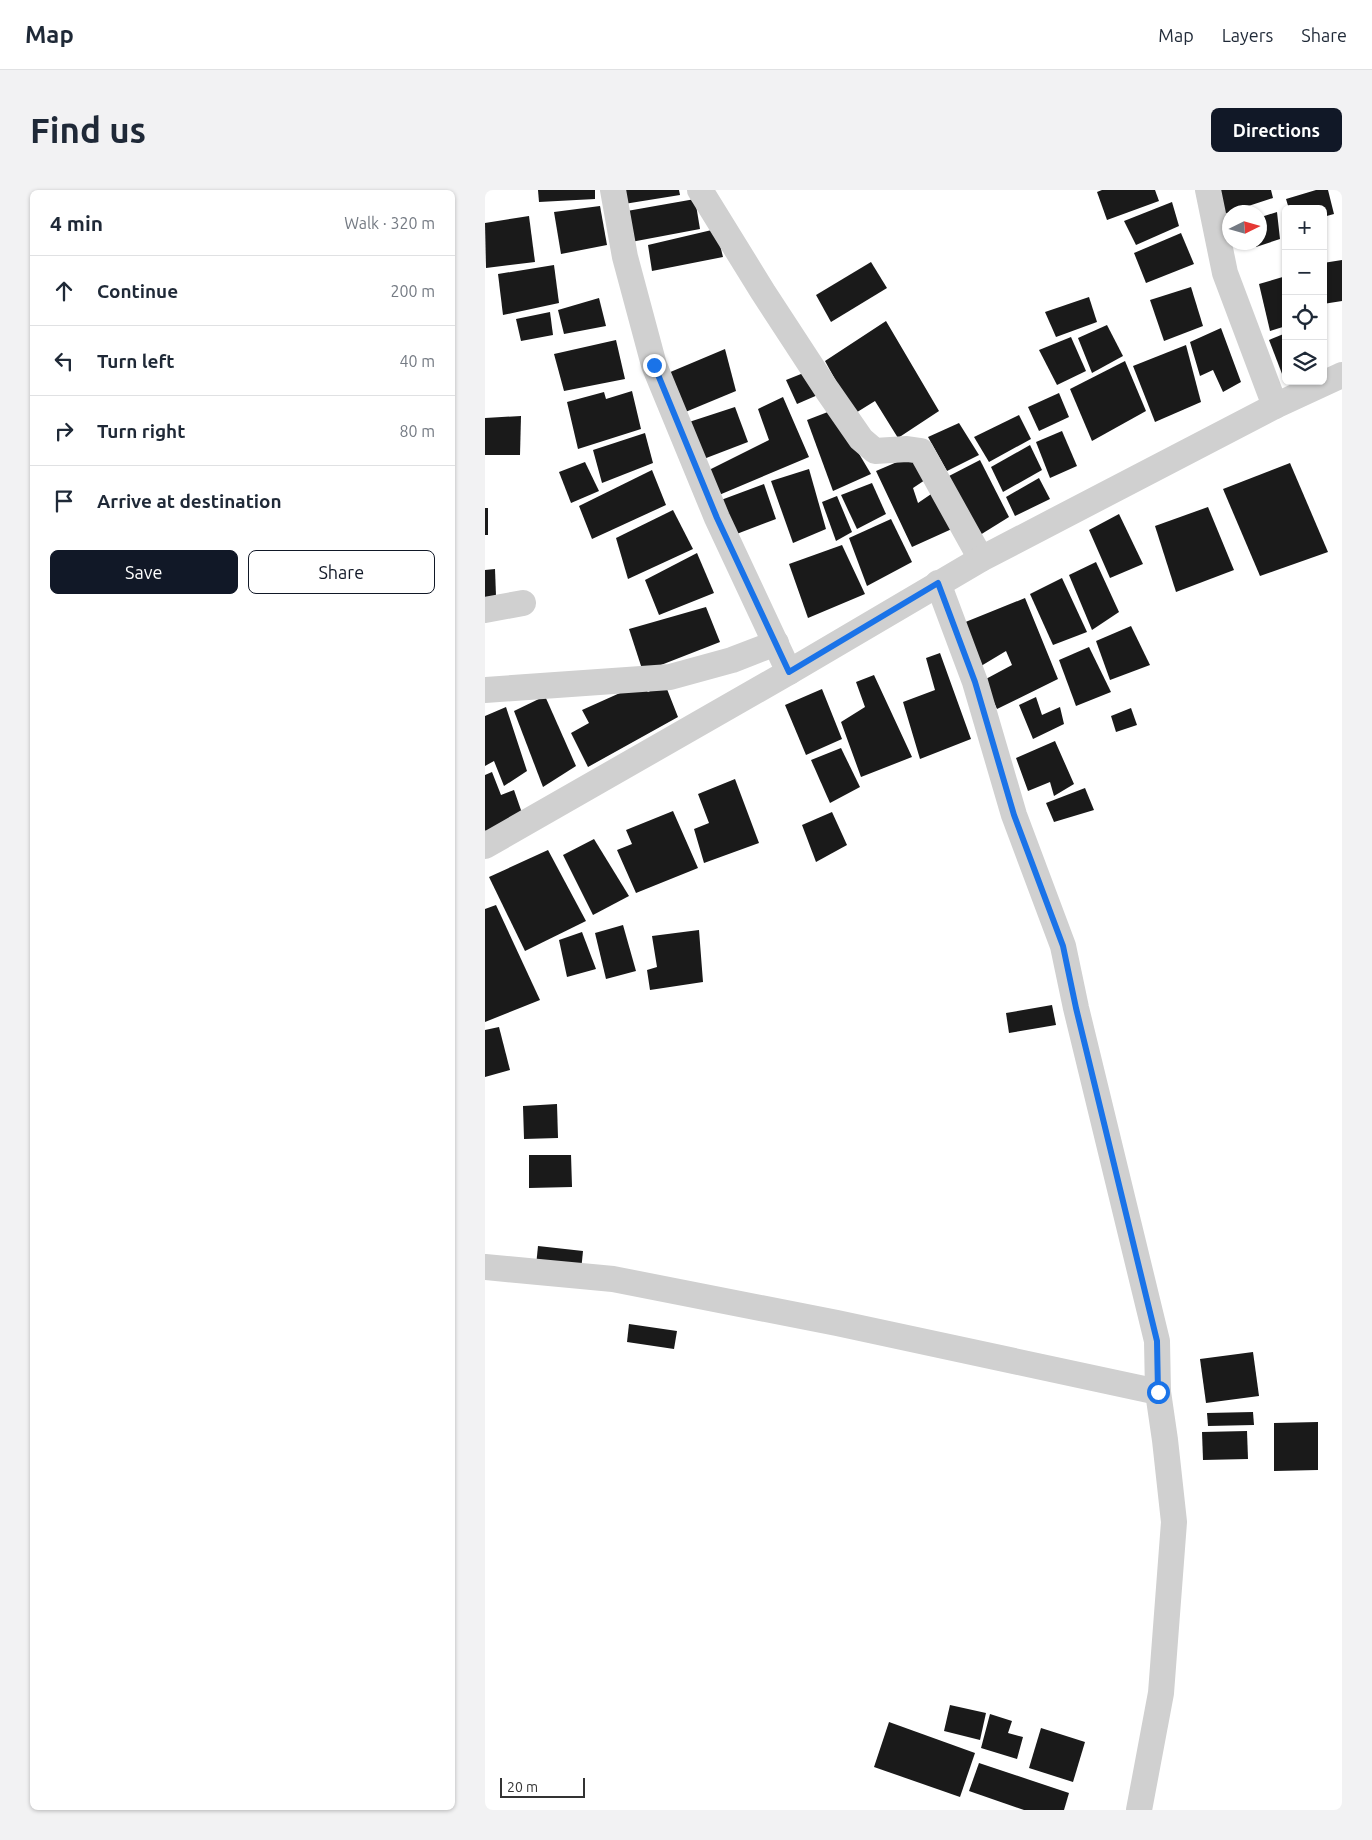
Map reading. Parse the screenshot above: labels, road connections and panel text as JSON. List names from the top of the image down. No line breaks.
{"scale_bar":"20 m","north":"right","page":{"header":"Map","nav":["Map","Layers","Share"],"buttons":["Directions",["Save","Share"]],"title":"Find us","heading":["4 min","Walk · 320 m"],"map_buttons":["+","−"],"list":[["Continue","200 m"],["Turn left","40 m"],["Turn right","80 m"],"Arrive at destination"],"scale":"20 m"}}
